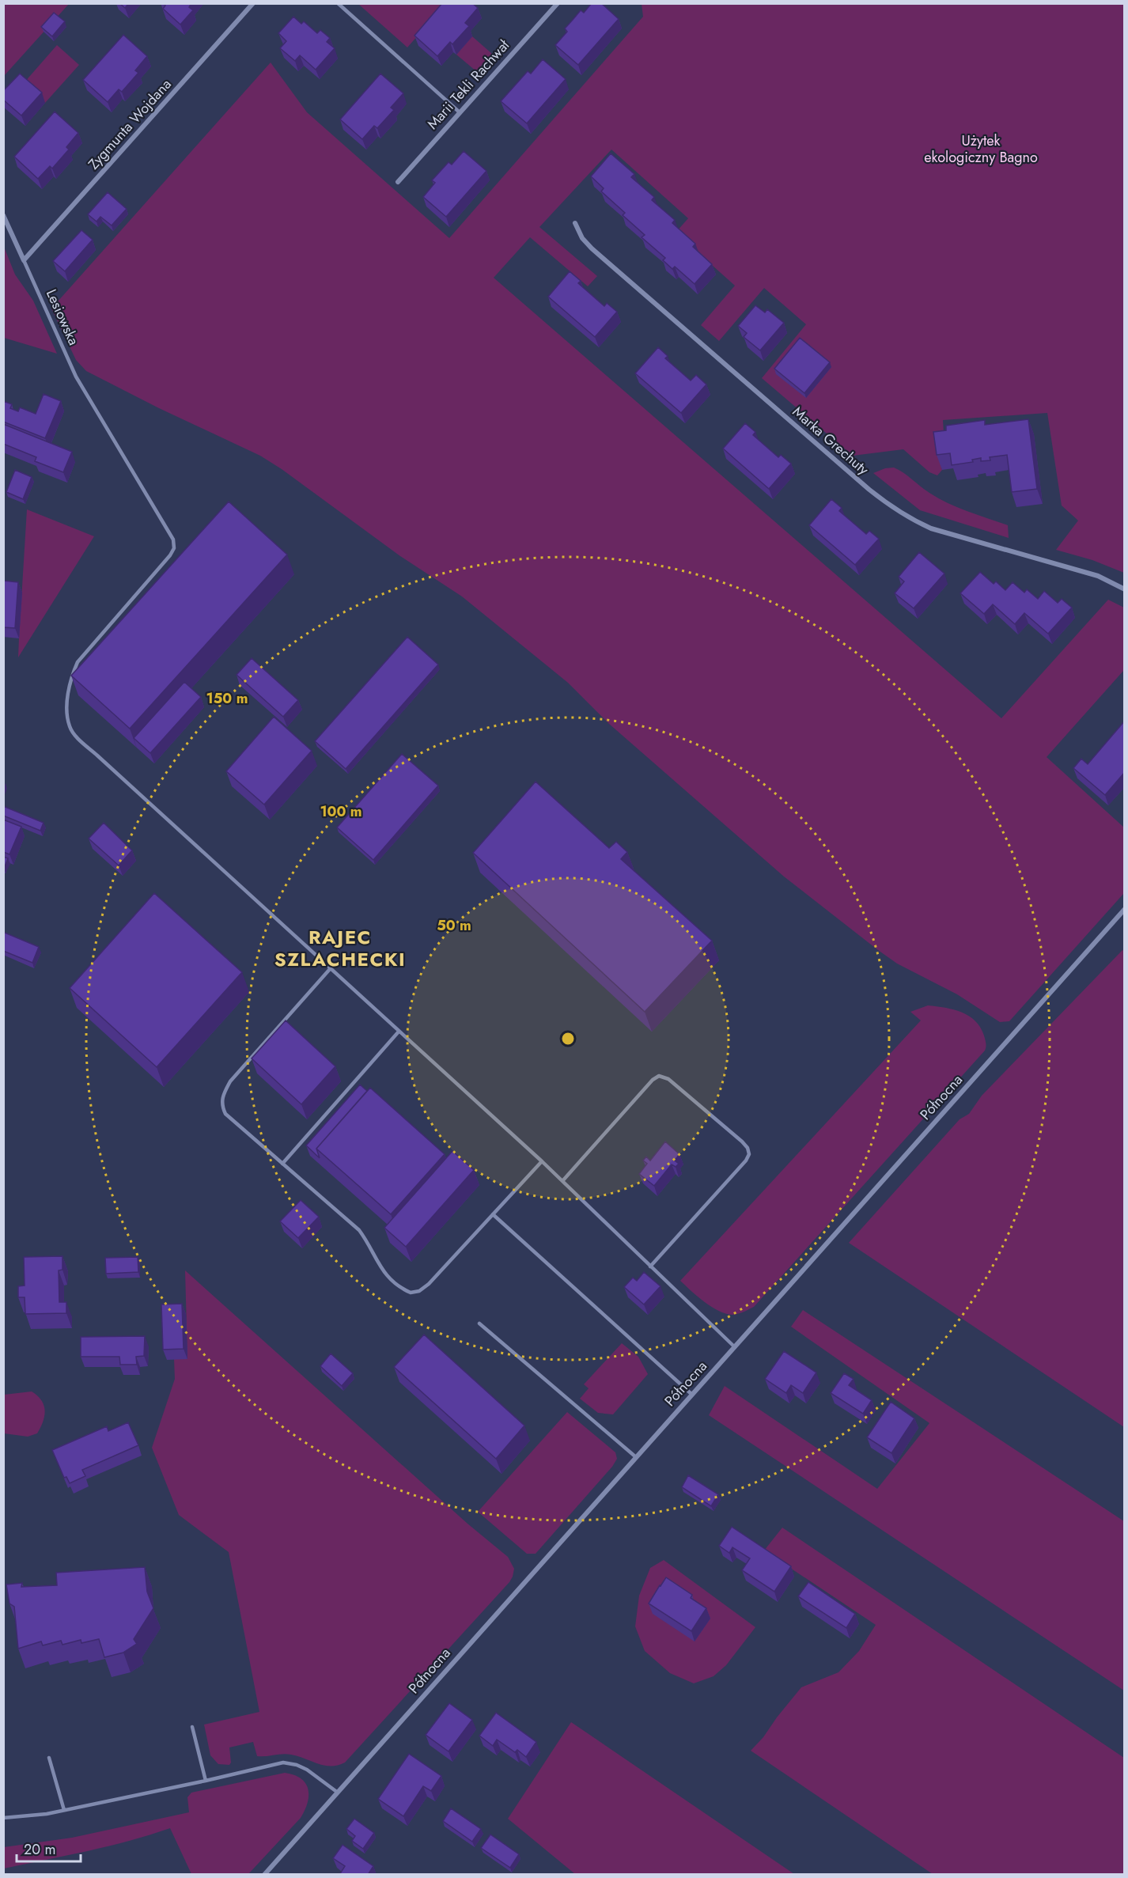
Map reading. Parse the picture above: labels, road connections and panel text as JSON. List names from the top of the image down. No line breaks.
{"streets":{"street":["Marii Tekli Rachwał","Zygmunta Wojdana","Lesiowska","Marka Grechuty","Północna"]},"crossings":[["Zygmunta Wojdana","Lesiowska"],["Lesiowska","Północna"]],"districts":["RAJEC SZLACHECKI"],"parks":["Użytek ekologiczny Bagno"],"scale_bar":"20 m","rings":["150 m","100 m","50 m"]}
